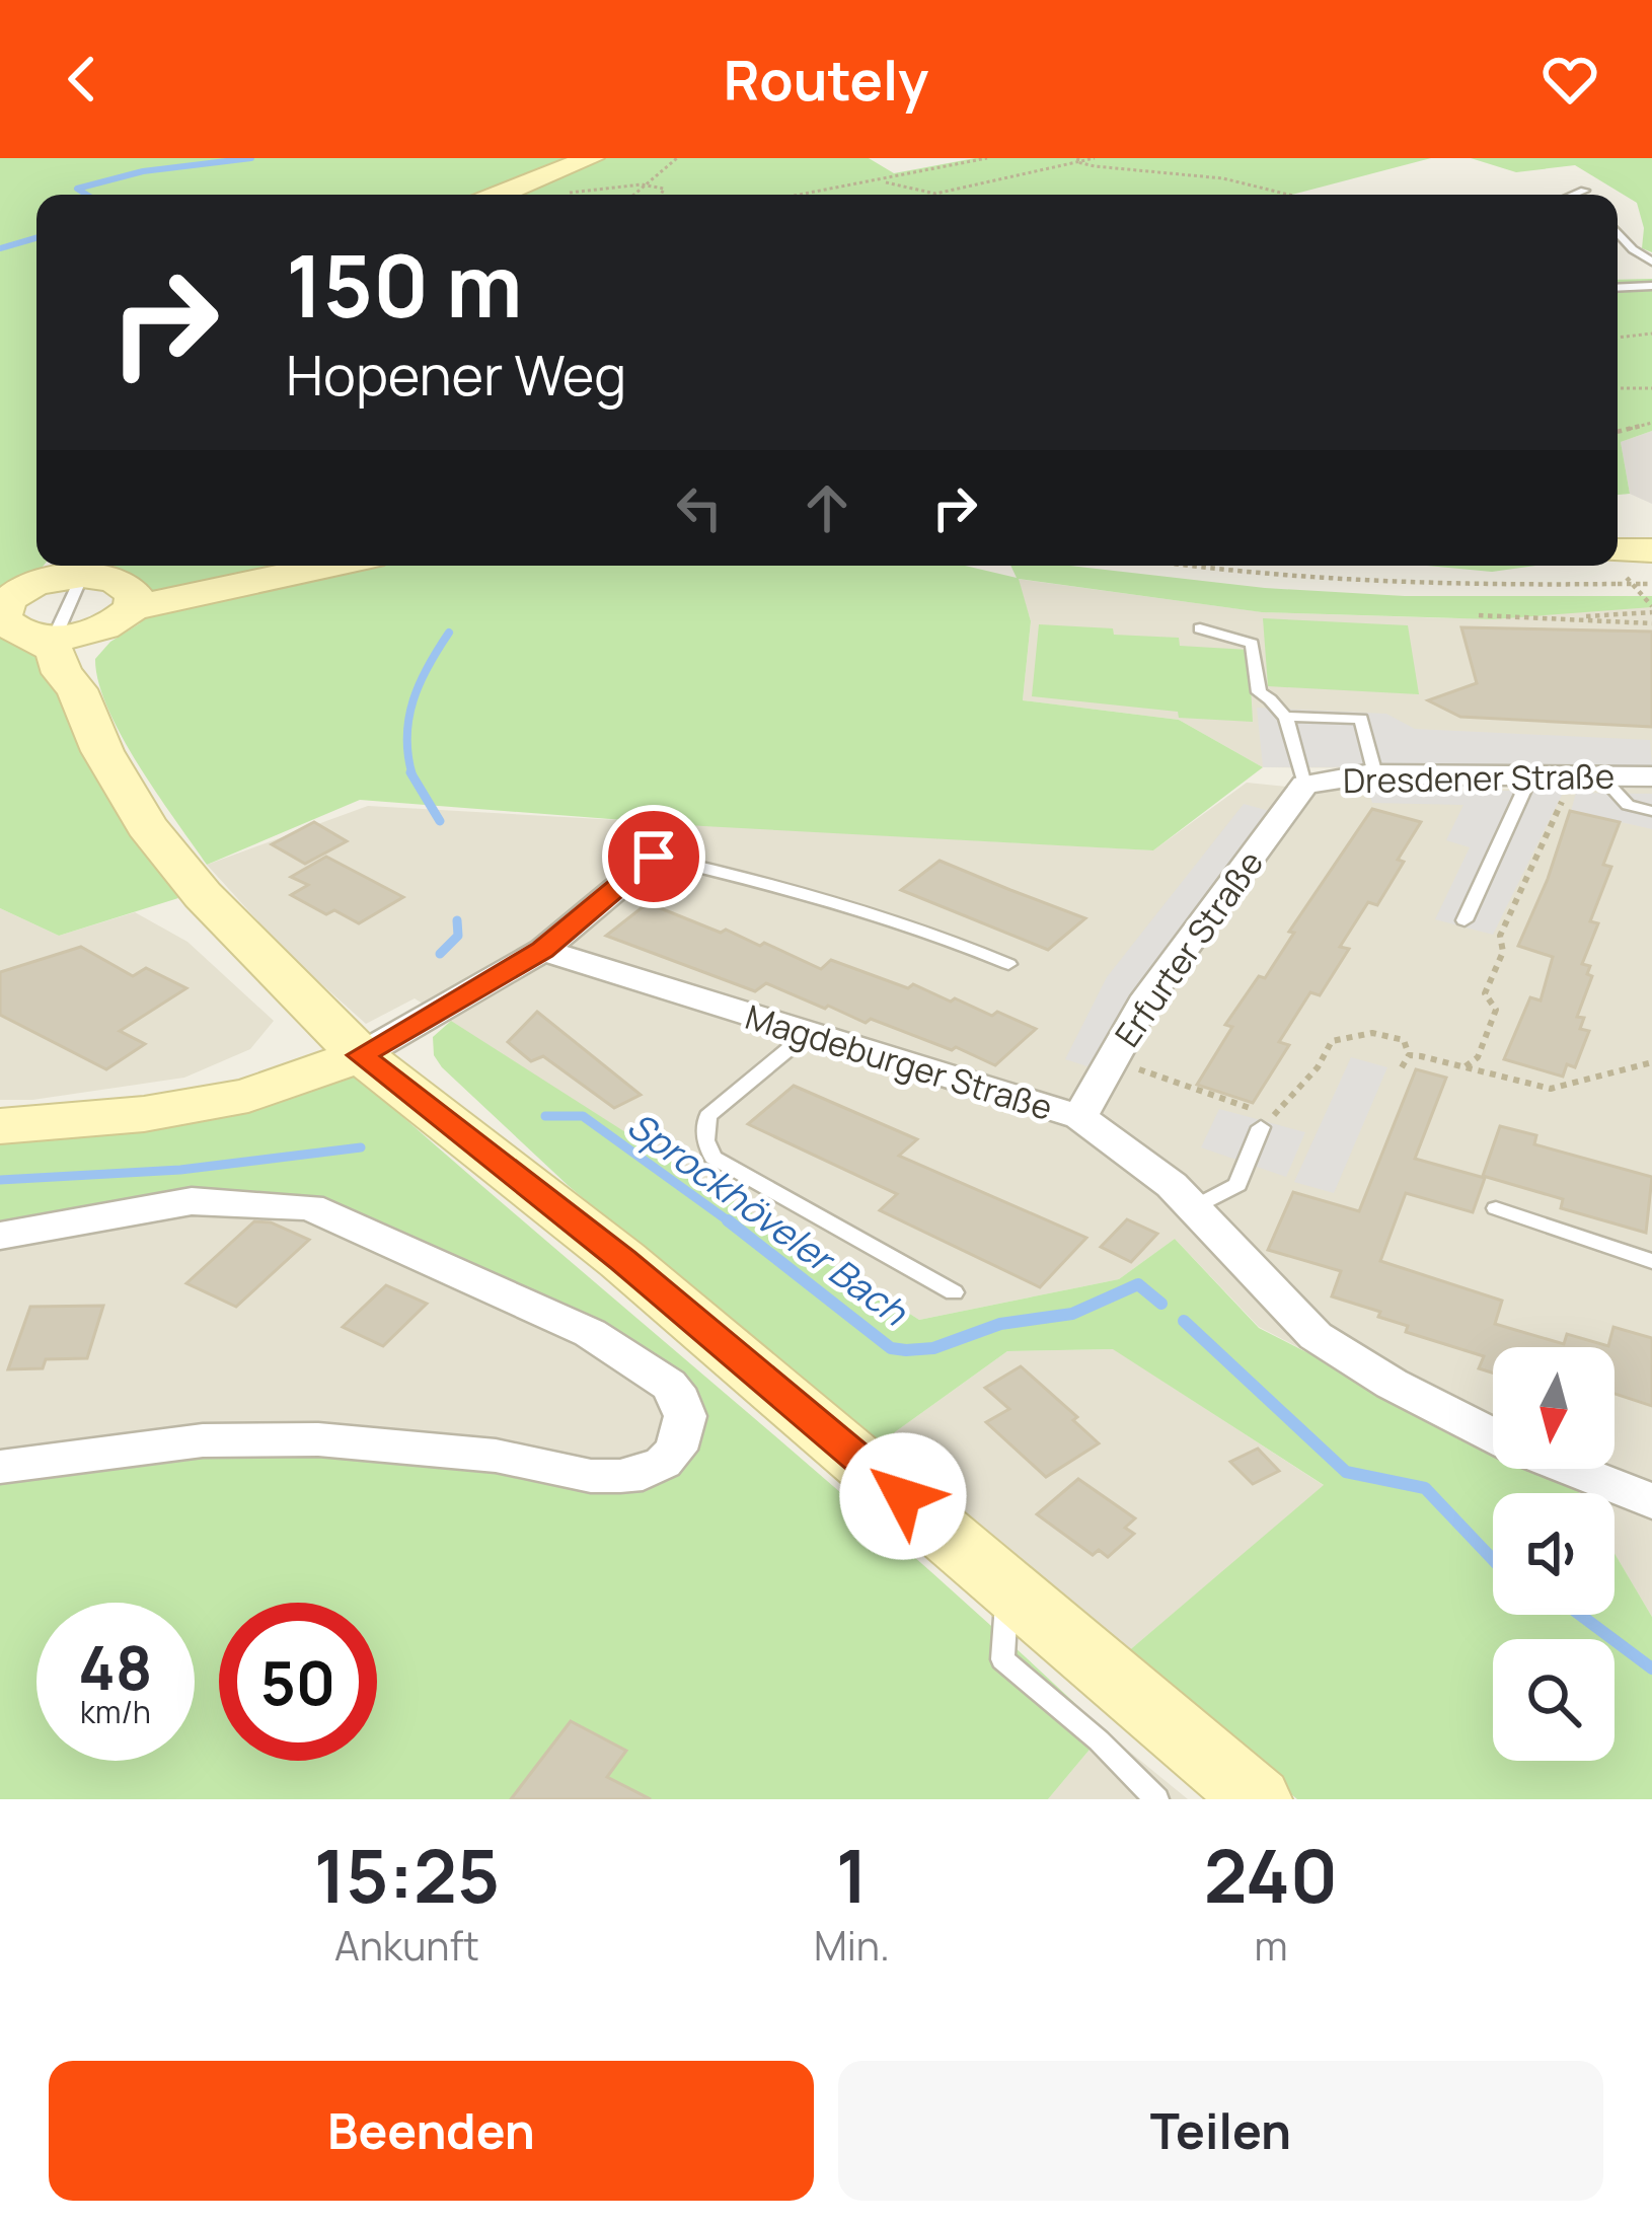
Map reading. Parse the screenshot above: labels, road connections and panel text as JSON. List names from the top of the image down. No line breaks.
{"streets":{"street":["Dresdener Straße","Erfurter Straße","Magdeburger Straße"]},"crossings":[["Dresdener Straße","Erfurter Straße"],["Erfurter Straße","Magdeburger Straße"]],"water":["Sprockhöveler Bach"],"north":"bottom","page":{"header":"Routely","turn":["150 m","Hopener Weg"],"speed":"48 km/h","limit":"50","eta":["15:25","Ankunft","1","Min.","240","m"],"buttons":["Beenden","Teilen"]}}
